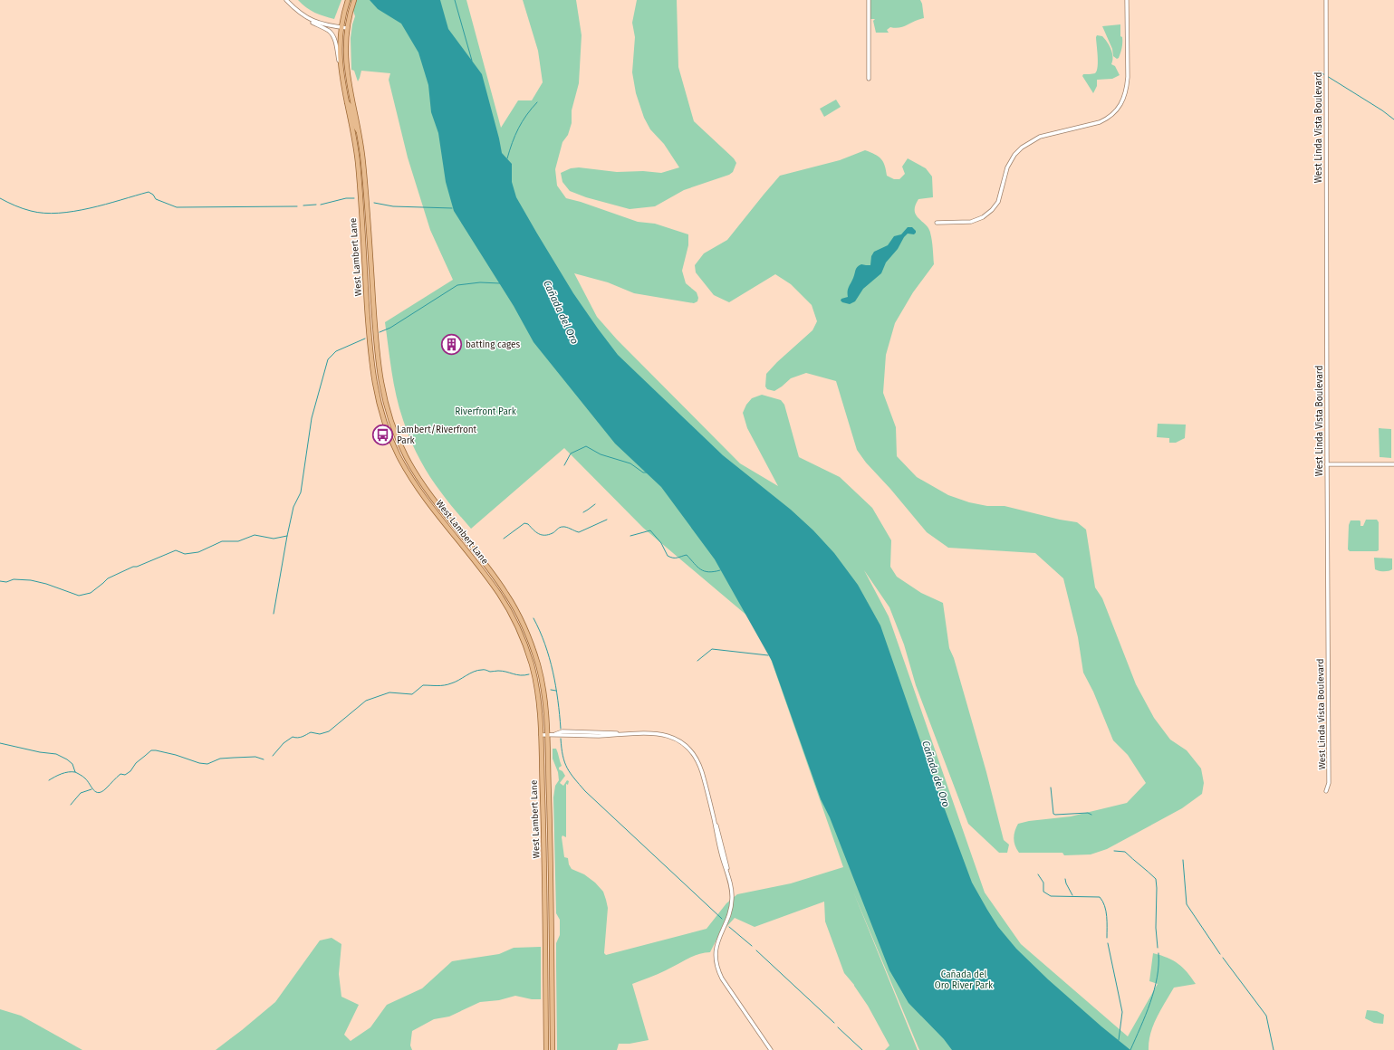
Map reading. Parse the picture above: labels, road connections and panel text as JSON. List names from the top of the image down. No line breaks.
{"streets":{"main road":["West Lambert Lane"],"street":["West Linda Vista Boulevard"]},"water":["Cañada del Oro"],"parks":["Riverfront Park","Cañada del Oro River Park"],"places":{"building":["batting cages"],"bus stop":["Lambert/Riverfront Park"]}}
